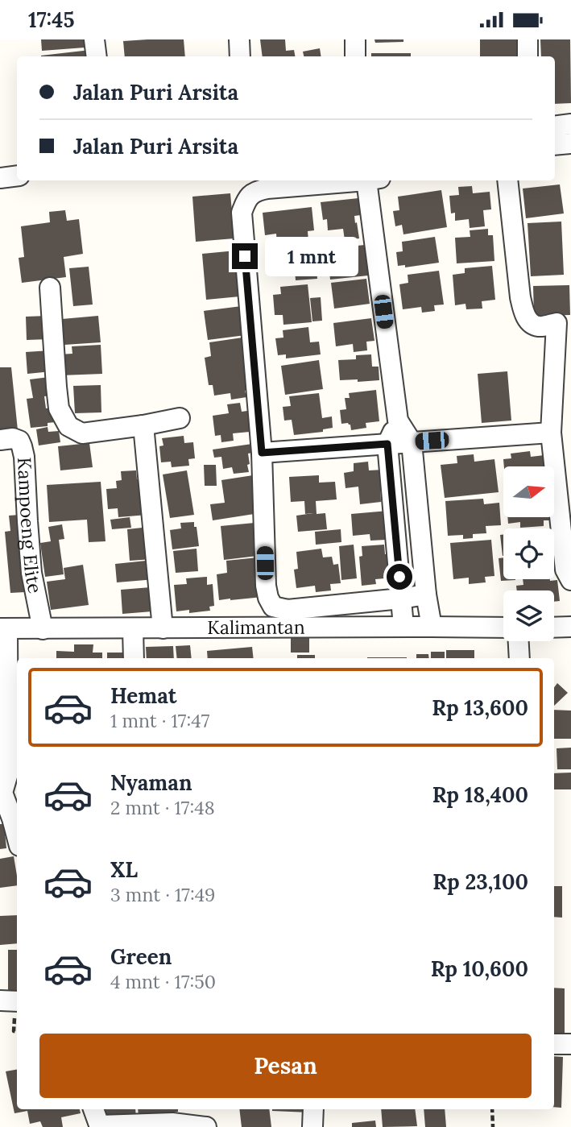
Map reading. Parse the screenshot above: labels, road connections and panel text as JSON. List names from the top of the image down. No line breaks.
{"streets":{"street":["Kampoeng Elite","Kalimantan"]},"crossings":[["Kampoeng Elite","Kalimantan"]],"north":"right","page":{"status":"17:45","banner":["Jalan Puri Arsita","Jalan Puri Arsita"],"bubble":"1 mnt","list":[{"name":"Hemat","note":"1 mnt · 17:47","value":"Rp 13,600"},{"name":"Nyaman","note":"2 mnt · 17:48","value":"Rp 18,400"},{"name":"XL","note":"3 mnt · 17:49","value":"Rp 23,100"},{"name":"Green","note":"4 mnt · 17:50","value":"Rp 10,600"}],"buttons":"Pesan"}}
